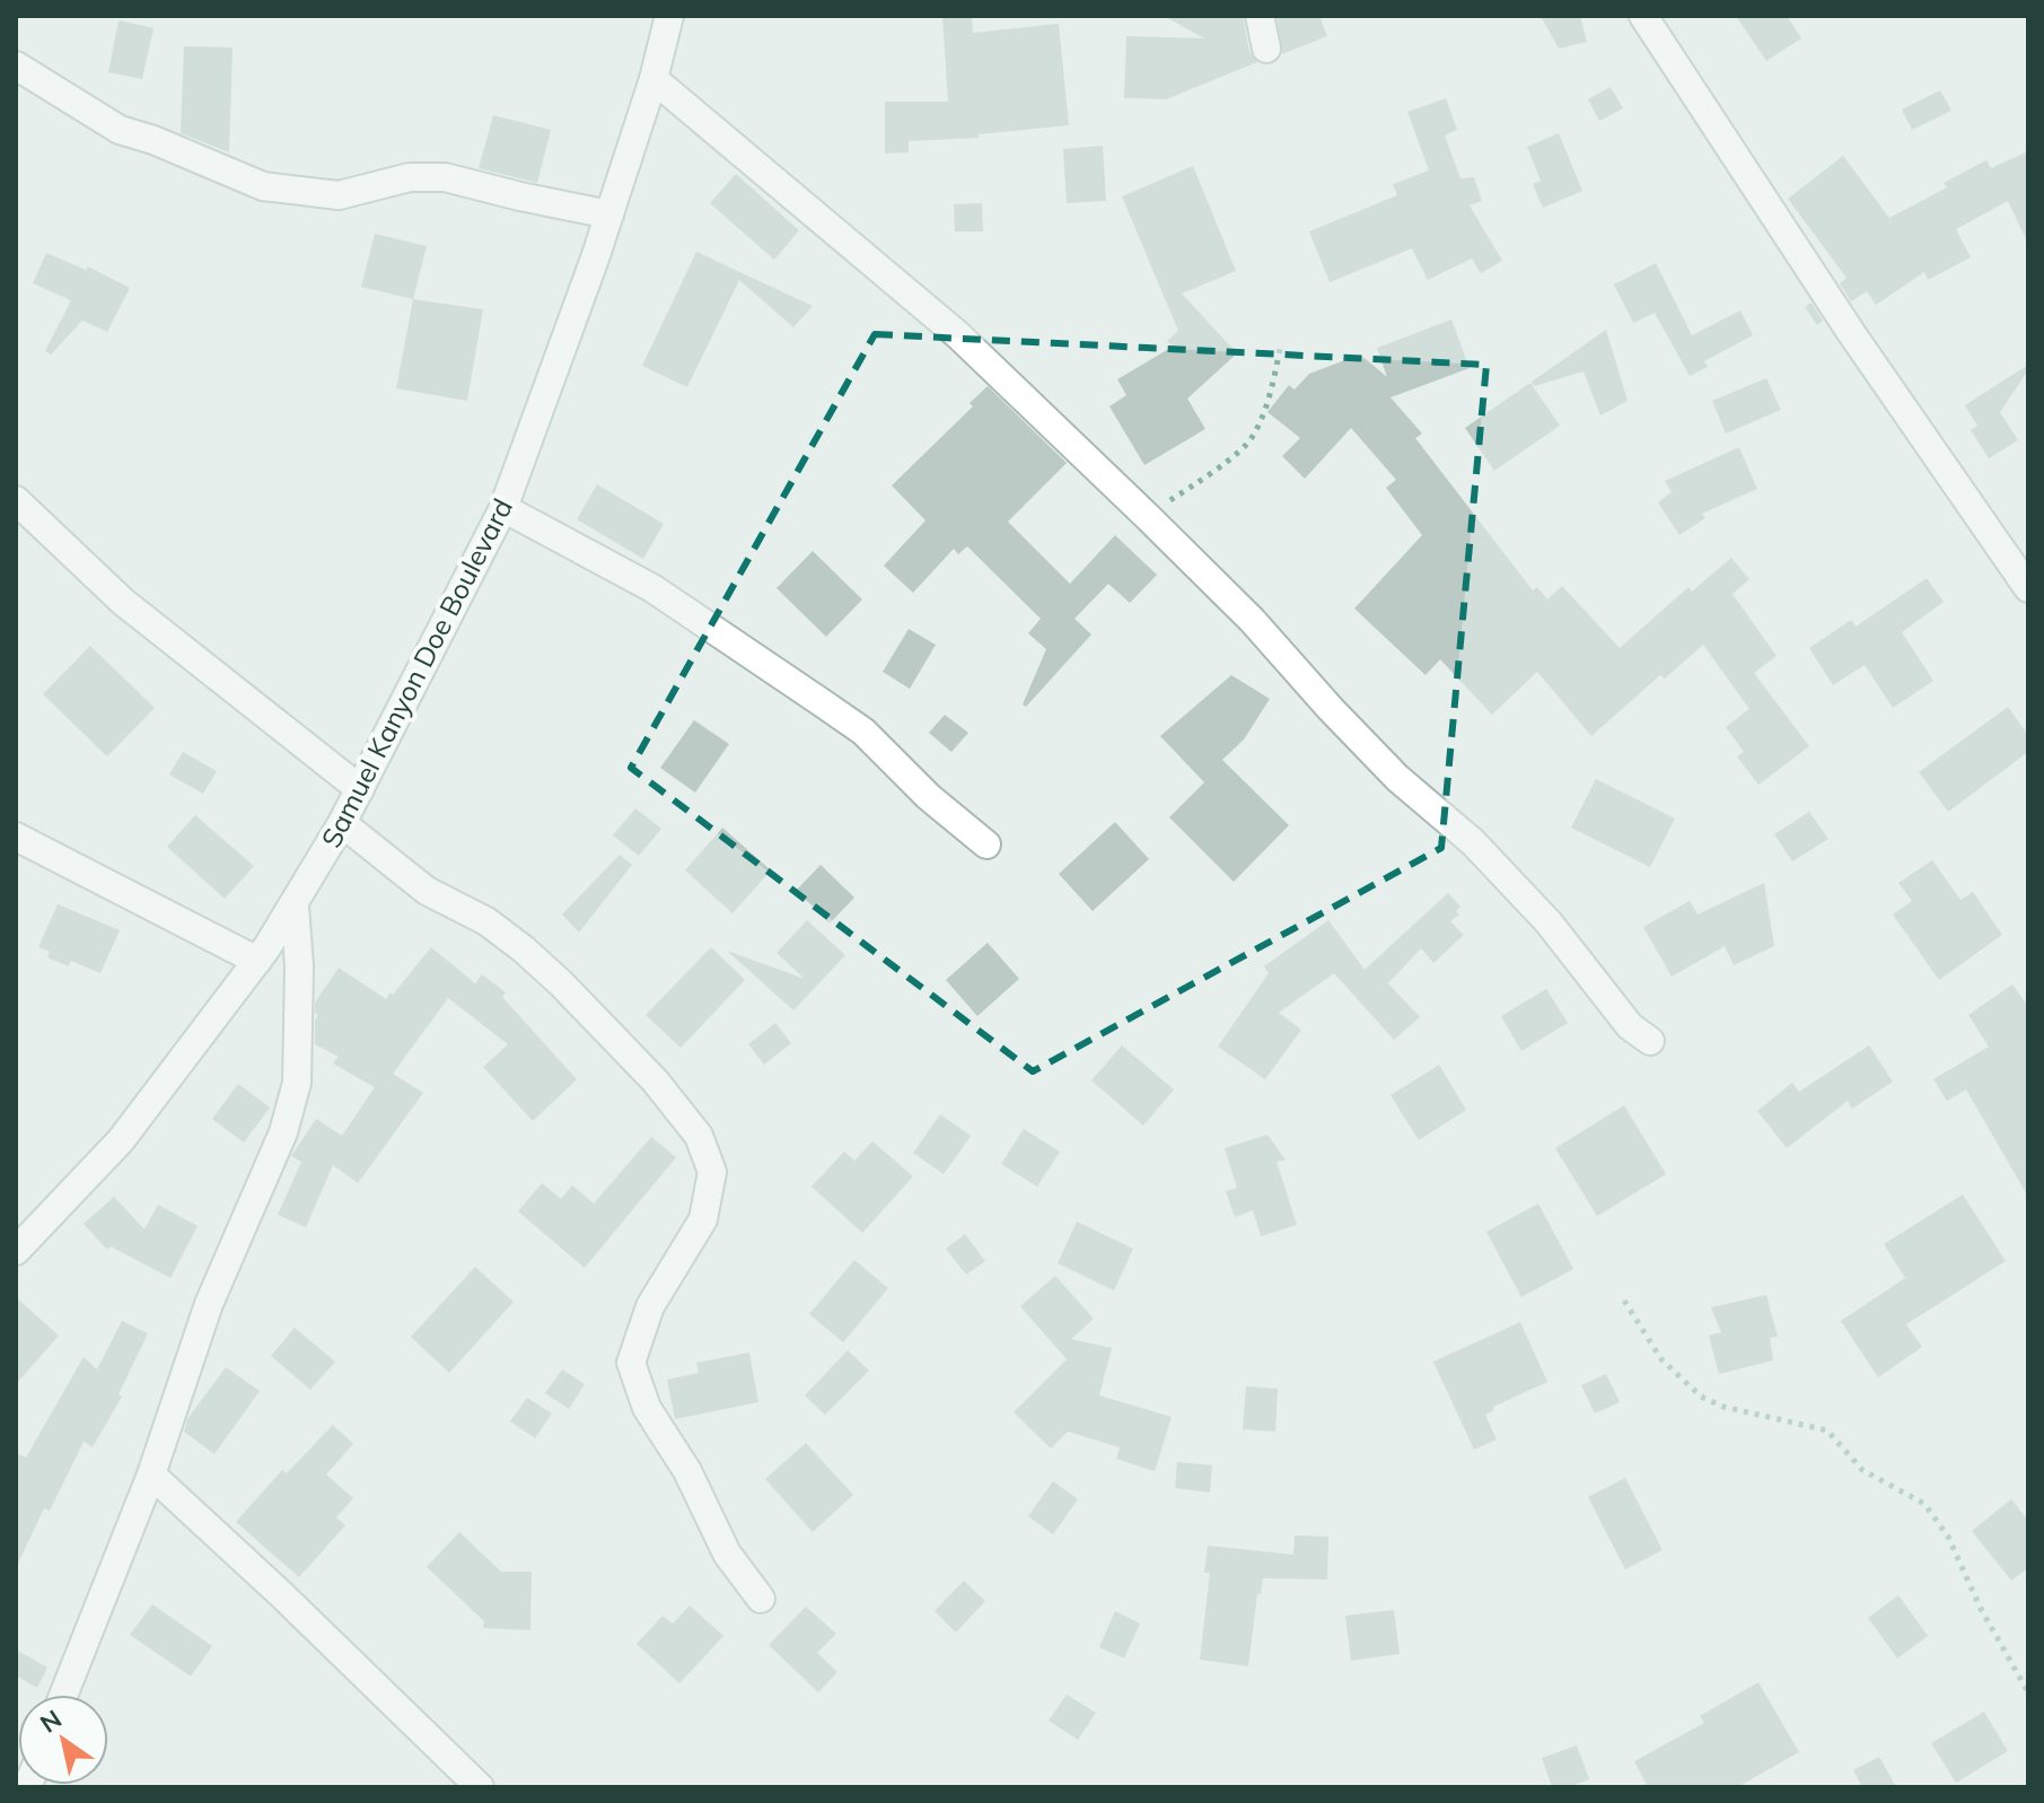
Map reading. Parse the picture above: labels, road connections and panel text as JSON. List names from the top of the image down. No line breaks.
{"streets":{"street":["Samuel Kanyon Doe Boulevard"]},"north":"top left"}
